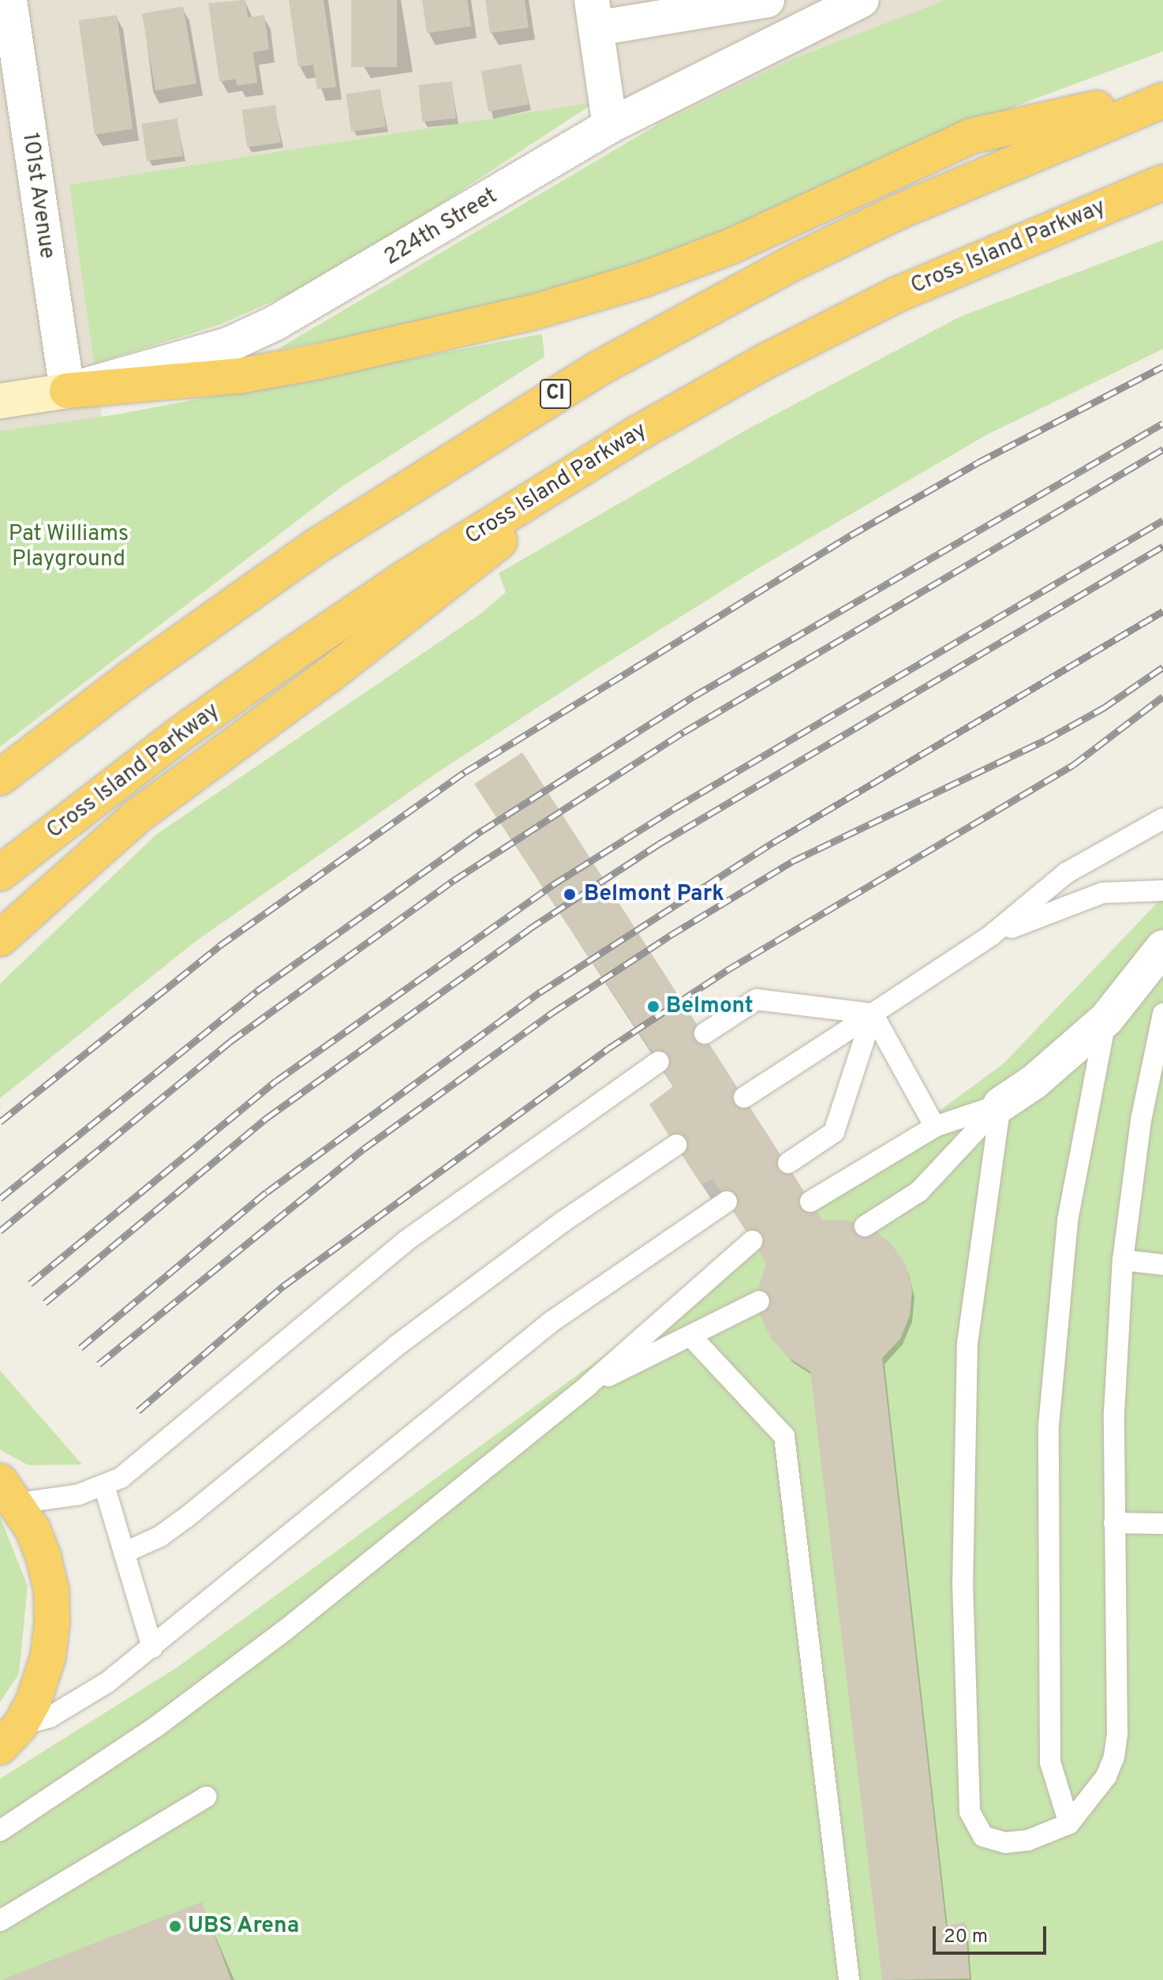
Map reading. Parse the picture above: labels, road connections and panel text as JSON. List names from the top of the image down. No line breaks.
{"streets":{"highway":["Cross Island Parkway","CI"],"street":["101st Avenue","224th Street"]},"crossings":[["101st Avenue","224th Street"]],"parks":["Pat Williams Playground"],"places":["Belmont Park","Belmont","UBS Arena"],"scale_bar":"20 m"}
